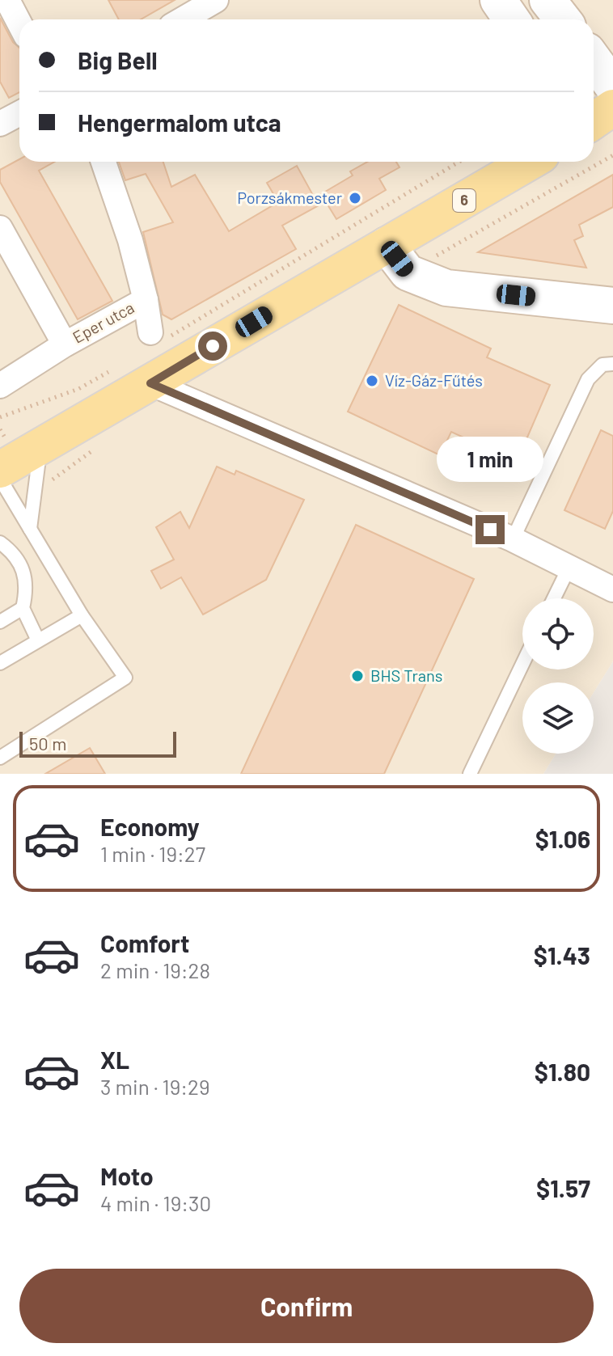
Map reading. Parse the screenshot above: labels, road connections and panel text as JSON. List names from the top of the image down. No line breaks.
{"streets":{"main road":["6"],"street":["Eper utca"]},"places":["Porzsákmester","Víz-Gáz-Fűtés","BHS Trans"],"scale_bar":"50 m","page":{"banner":["Big Bell","Hengermalom utca"],"bubble":"1 min","scale":"50 m","list":[{"name":"Economy","note":"1 min · 19:27","value":"$1.06"},{"name":"Comfort","note":"2 min · 19:28","value":"$1.43"},{"name":"XL","note":"3 min · 19:29","value":"$1.80"},{"name":"Moto","note":"4 min · 19:30","value":"$1.57"}],"buttons":"Confirm"}}
